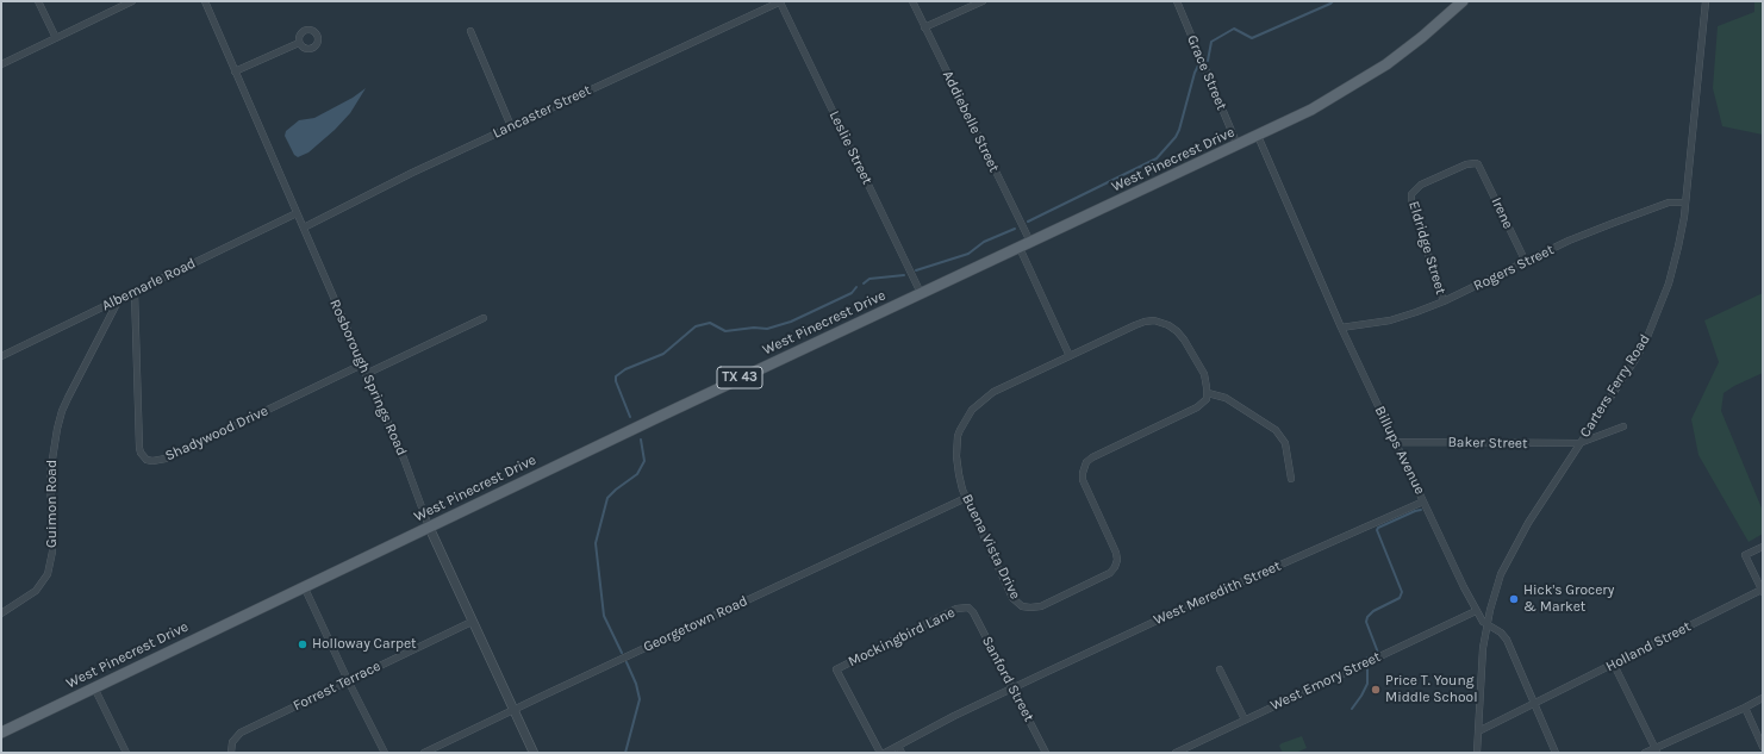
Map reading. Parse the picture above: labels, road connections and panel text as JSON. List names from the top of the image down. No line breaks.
{"streets":{"main road":["West Pinecrest Drive","TX 43"],"street":["Grace Street","Lancaster Street","Addiebelle Street","Leslie Street","Irene","Eldridge Street","Rogers Street","Albemarle Road","Rosborough Springs Road","Carters Ferry Road","Shadywood Drive","Baker Street","Billups Avenue","Guimon Road","Buena Vista Drive","West Meredith Street","Georgetown Road","Mockingbird Lane","Holland Street","Sanford Street","West Emory Street","Forrest Terrace"]},"crossings":[["Grace Street","West Pinecrest Drive"],["Lancaster Street","Leslie Street"],["Lancaster Street","Rosborough Springs Road"],["Addiebelle Street","West Pinecrest Drive"],["Leslie Street","West Pinecrest Drive"],["West Pinecrest Drive","Rosborough Springs Road"],["West Pinecrest Drive","Billups Avenue"],["Irene","Eldridge Street"],["Irene","Rogers Street"],["Eldridge Street","Rogers Street"],["Rogers Street","Carters Ferry Road"],["Rogers Street","Billups Avenue"],["Albemarle Road","Rosborough Springs Road"],["Albemarle Road","Shadywood Drive"],["Albemarle Road","Guimon Road"],["Rosborough Springs Road","Shadywood Drive"],["Rosborough Springs Road","Georgetown Road"],["Rosborough Springs Road","Forrest Terrace"],["Carters Ferry Road","Baker Street"],["Carters Ferry Road","Billups Avenue"],["Carters Ferry Road","Holland Street"],["Baker Street","Billups Avenue"],["Billups Avenue","West Meredith Street"],["Billups Avenue","Holland Street"],["Billups Avenue","West Emory Street"],["Buena Vista Drive","Georgetown Road"],["West Meredith Street","Sanford Street"],["Mockingbird Lane","Sanford Street"]],"places":["Hick's Grocery & Market","Holloway Carpet","Price T. Young Middle School"]}
